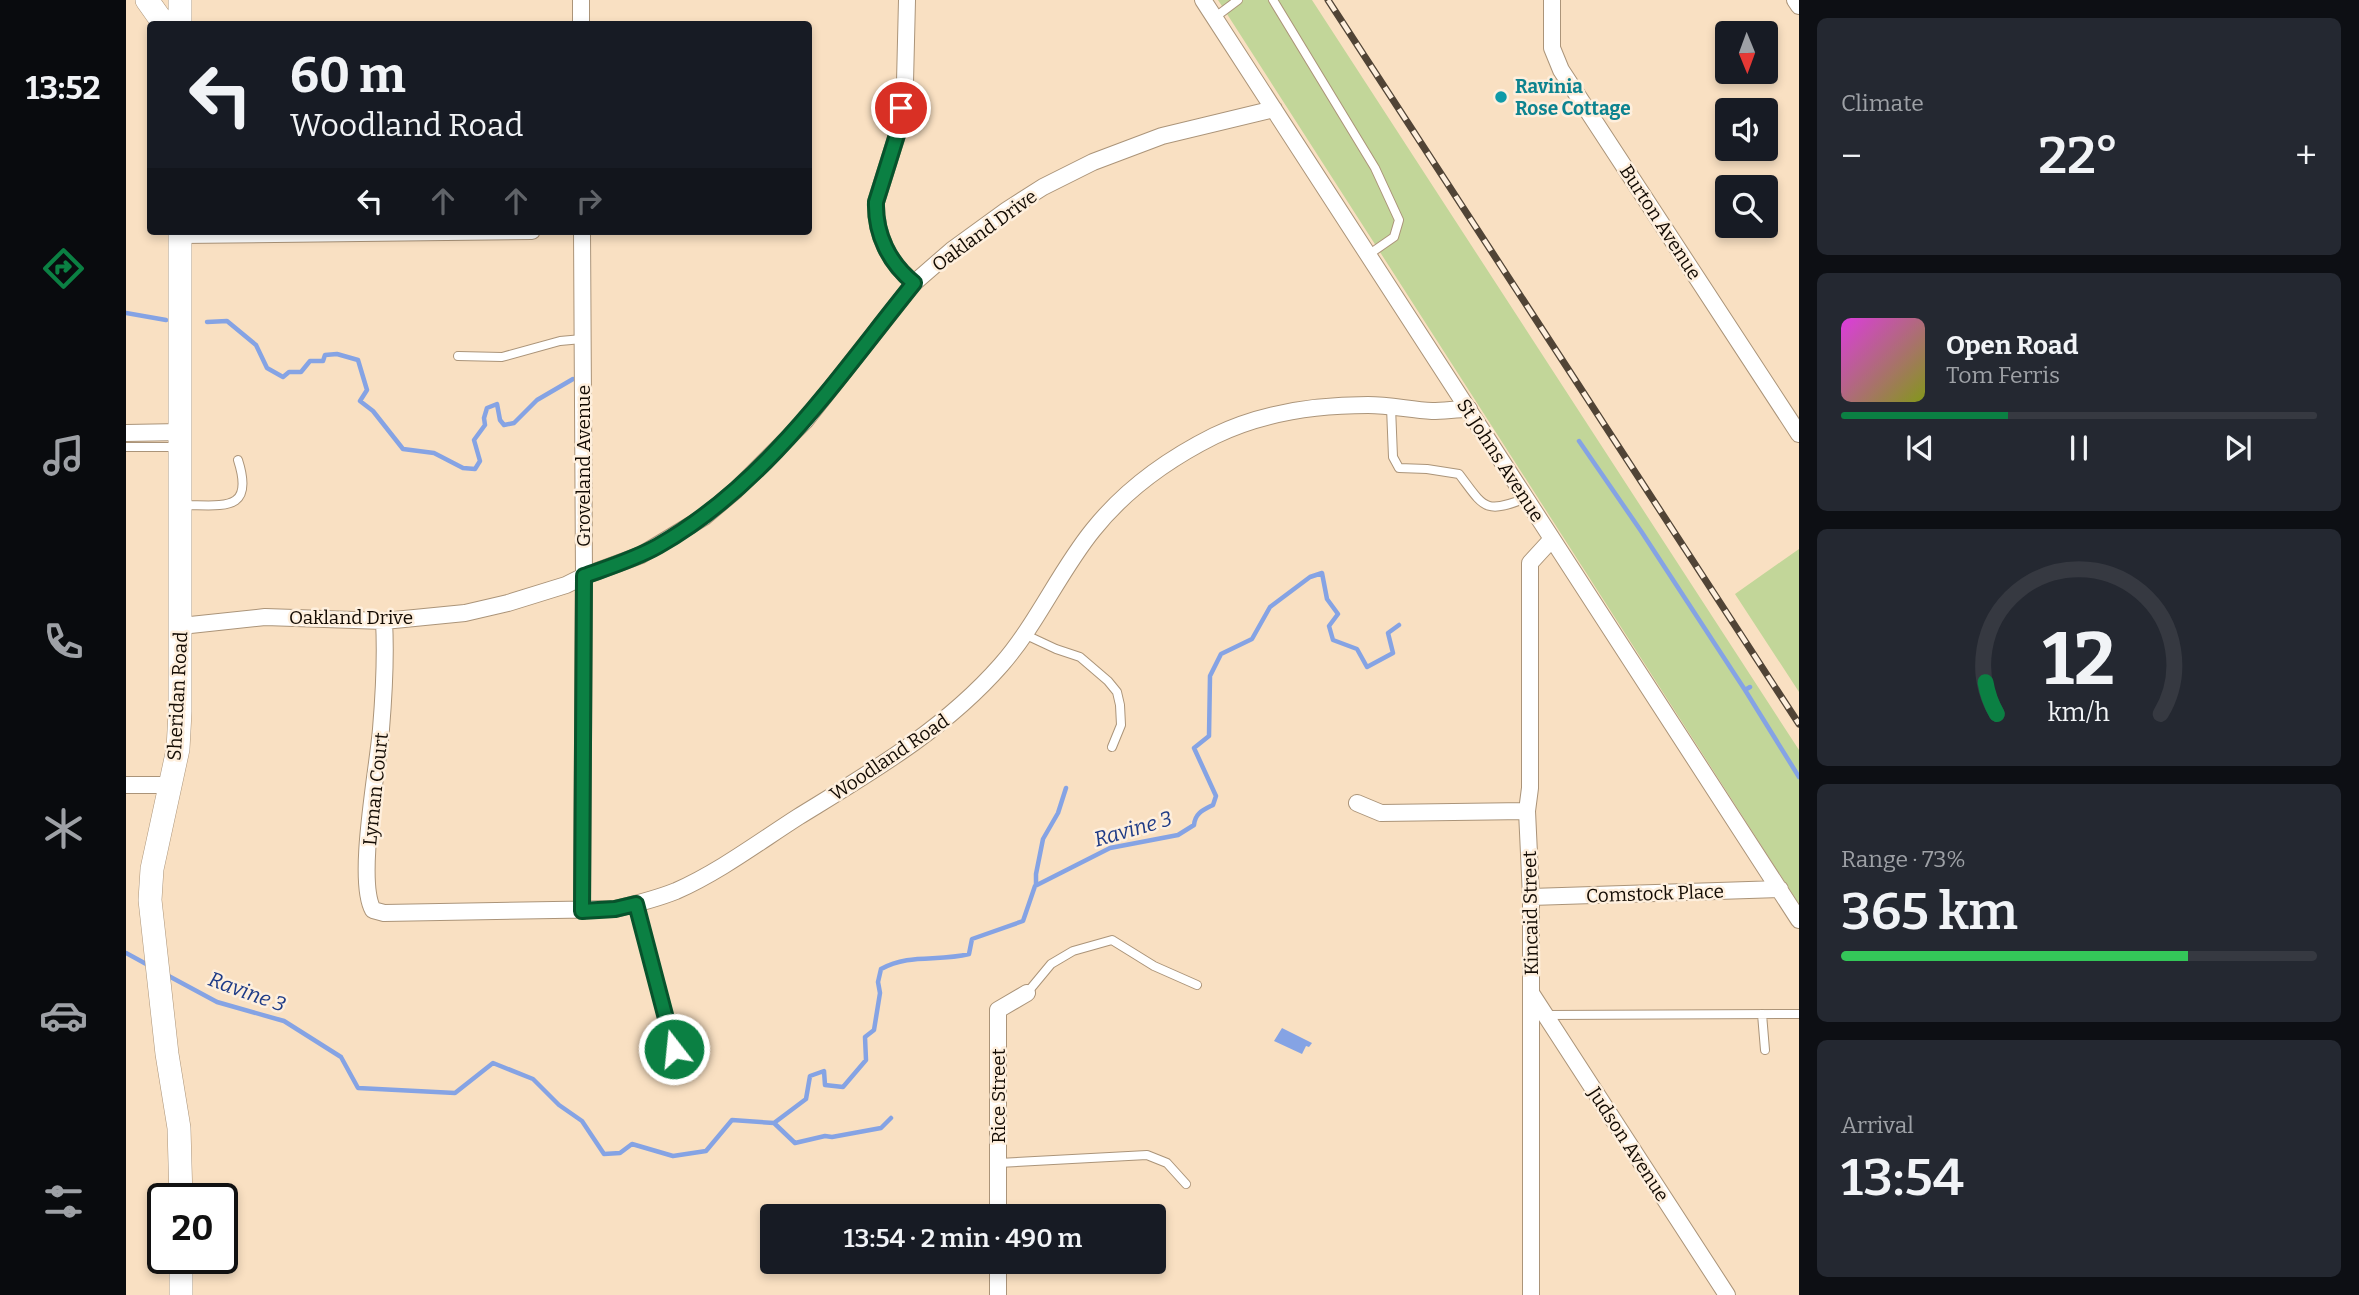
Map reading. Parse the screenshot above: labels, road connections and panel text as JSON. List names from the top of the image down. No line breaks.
{"streets":{"street":["Burton Avenue","Oakland Drive","St Johns Avenue","Groveland Avenue","Sheridan Road","Woodland Road","Lyman Court","Comstock Place","Kincaid Street","Rice Street","Judson Avenue"]},"crossings":[["Oakland Drive","St Johns Avenue"],["Oakland Drive","Groveland Avenue"],["Oakland Drive","Sheridan Road"],["Oakland Drive","Lyman Court"],["St Johns Avenue","Woodland Road"],["St Johns Avenue","Comstock Place"],["St Johns Avenue","Kincaid Street"],["Groveland Avenue","Woodland Road"],["Woodland Road","Lyman Court"],["Comstock Place","Kincaid Street"],["Kincaid Street","Judson Avenue"]],"water":["Ravine 3"],"places":["Ravinia Rose Cottage"],"north":"bottom","page":{"tabs":"13:52","tile":["Climate",["Range · 73%","365 km"],["Arrival","13:54"]],"turn":["60 m","Woodland Road"],"heat":["−","22°","+"],"song":["Open Road","Tom Ferris"],"limit":"20","trip":"13:54 · 2 min · 490 m","gauge":["12","km/h"]}}
